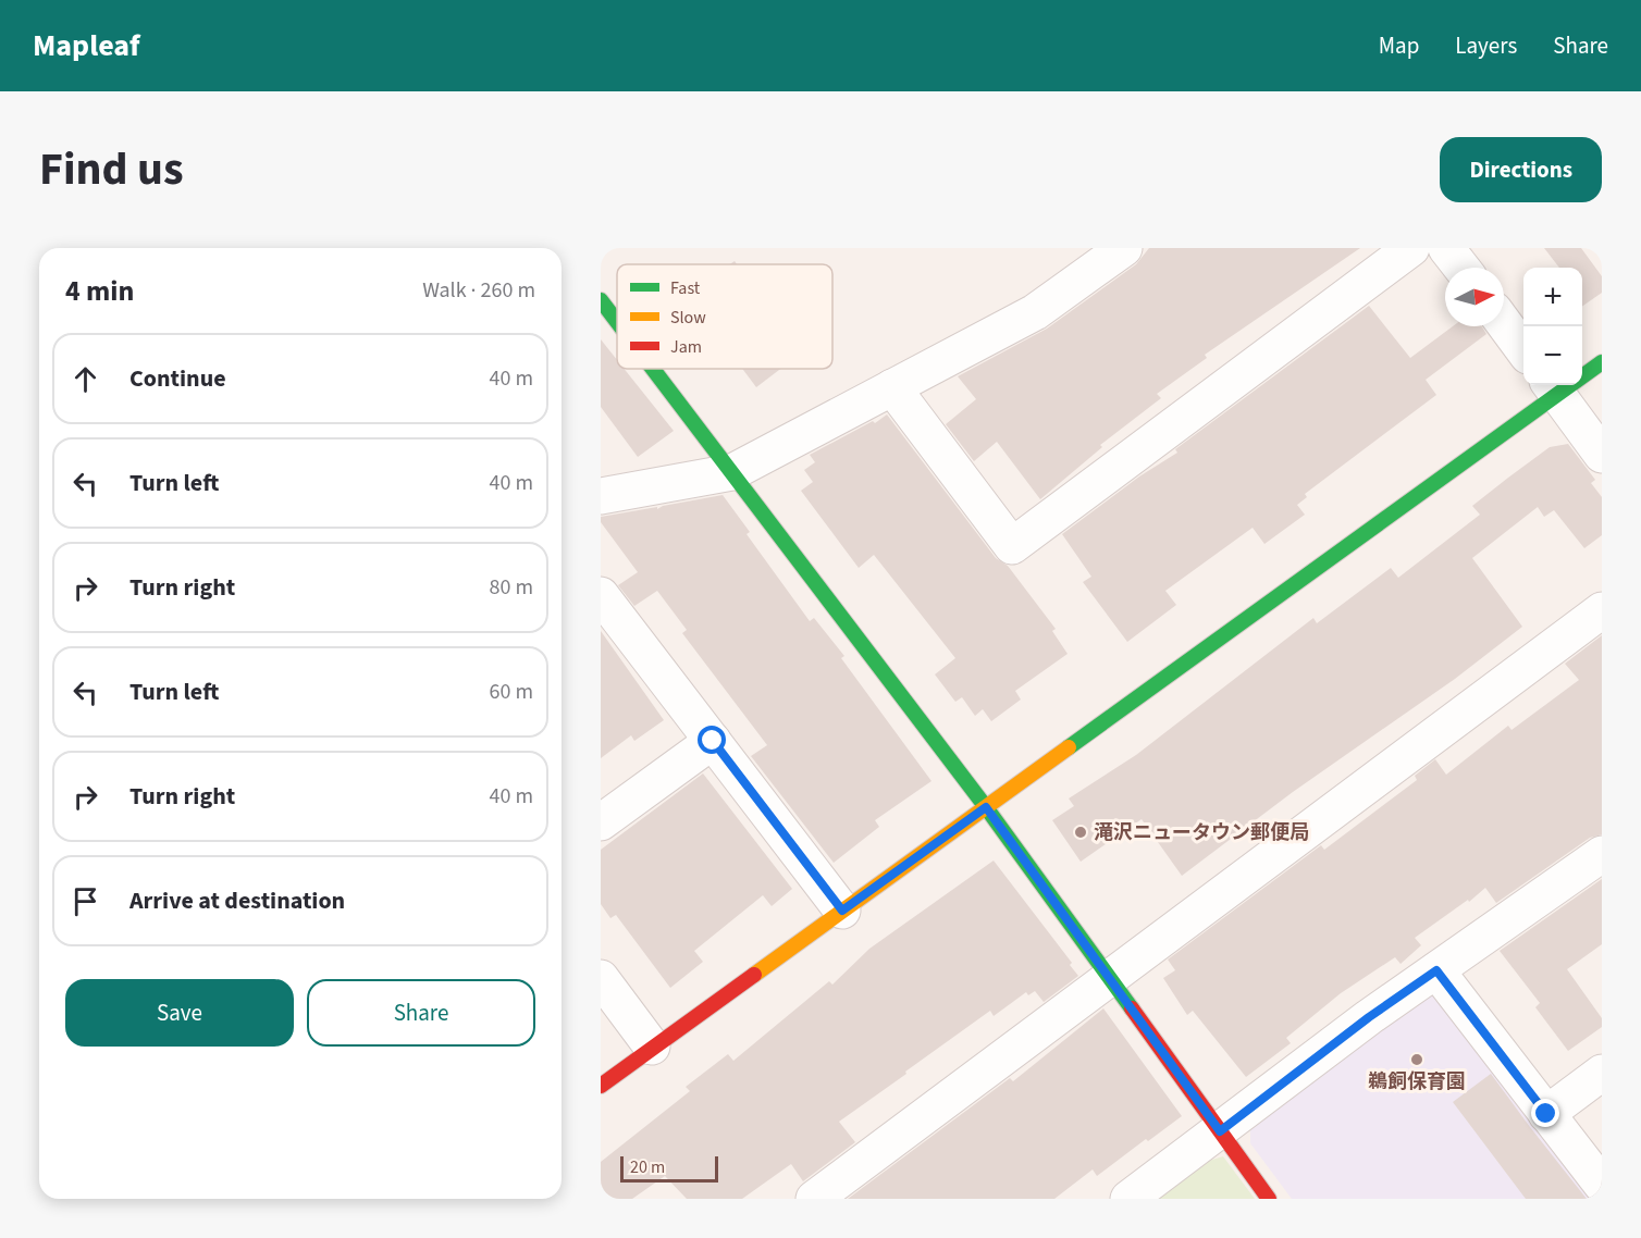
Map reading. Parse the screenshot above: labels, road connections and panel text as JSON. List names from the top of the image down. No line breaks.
{"places":["滝沢ニュータウン郵便局","鵜飼保育園"],"legend":["Fast","Slow","Jam"],"scale_bar":"20 m","north":"right","page":{"header":"Mapleaf","nav":["Map","Layers","Share"],"title":"Find us","buttons":["Directions",["Save","Share"]],"heading":["4 min","Walk · 260 m"],"map_buttons":["+","−"],"list":[["Continue","40 m"],["Turn left","40 m"],["Turn right","80 m"],["Turn left","60 m"],["Turn right","40 m"],"Arrive at destination"],"scale":"20 m"}}
